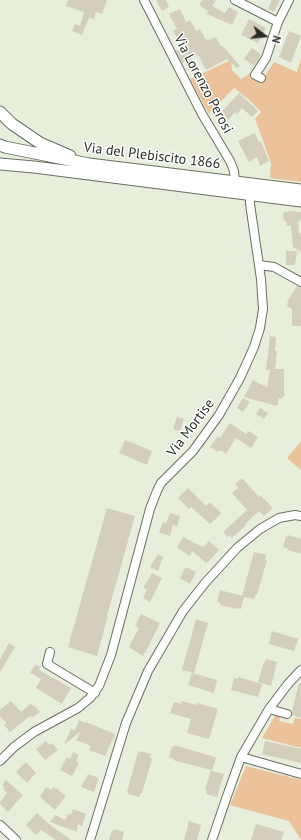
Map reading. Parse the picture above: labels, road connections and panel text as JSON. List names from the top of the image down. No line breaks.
{"streets":{"main road":["Via del Plebiscito 1866"],"street":["Via Lorenzo Perosi","Via Mortise"]},"crossings":[["Via Lorenzo Perosi","Via del Plebiscito 1866"],["Via del Plebiscito 1866","Via Mortise"]],"north":"right"}
